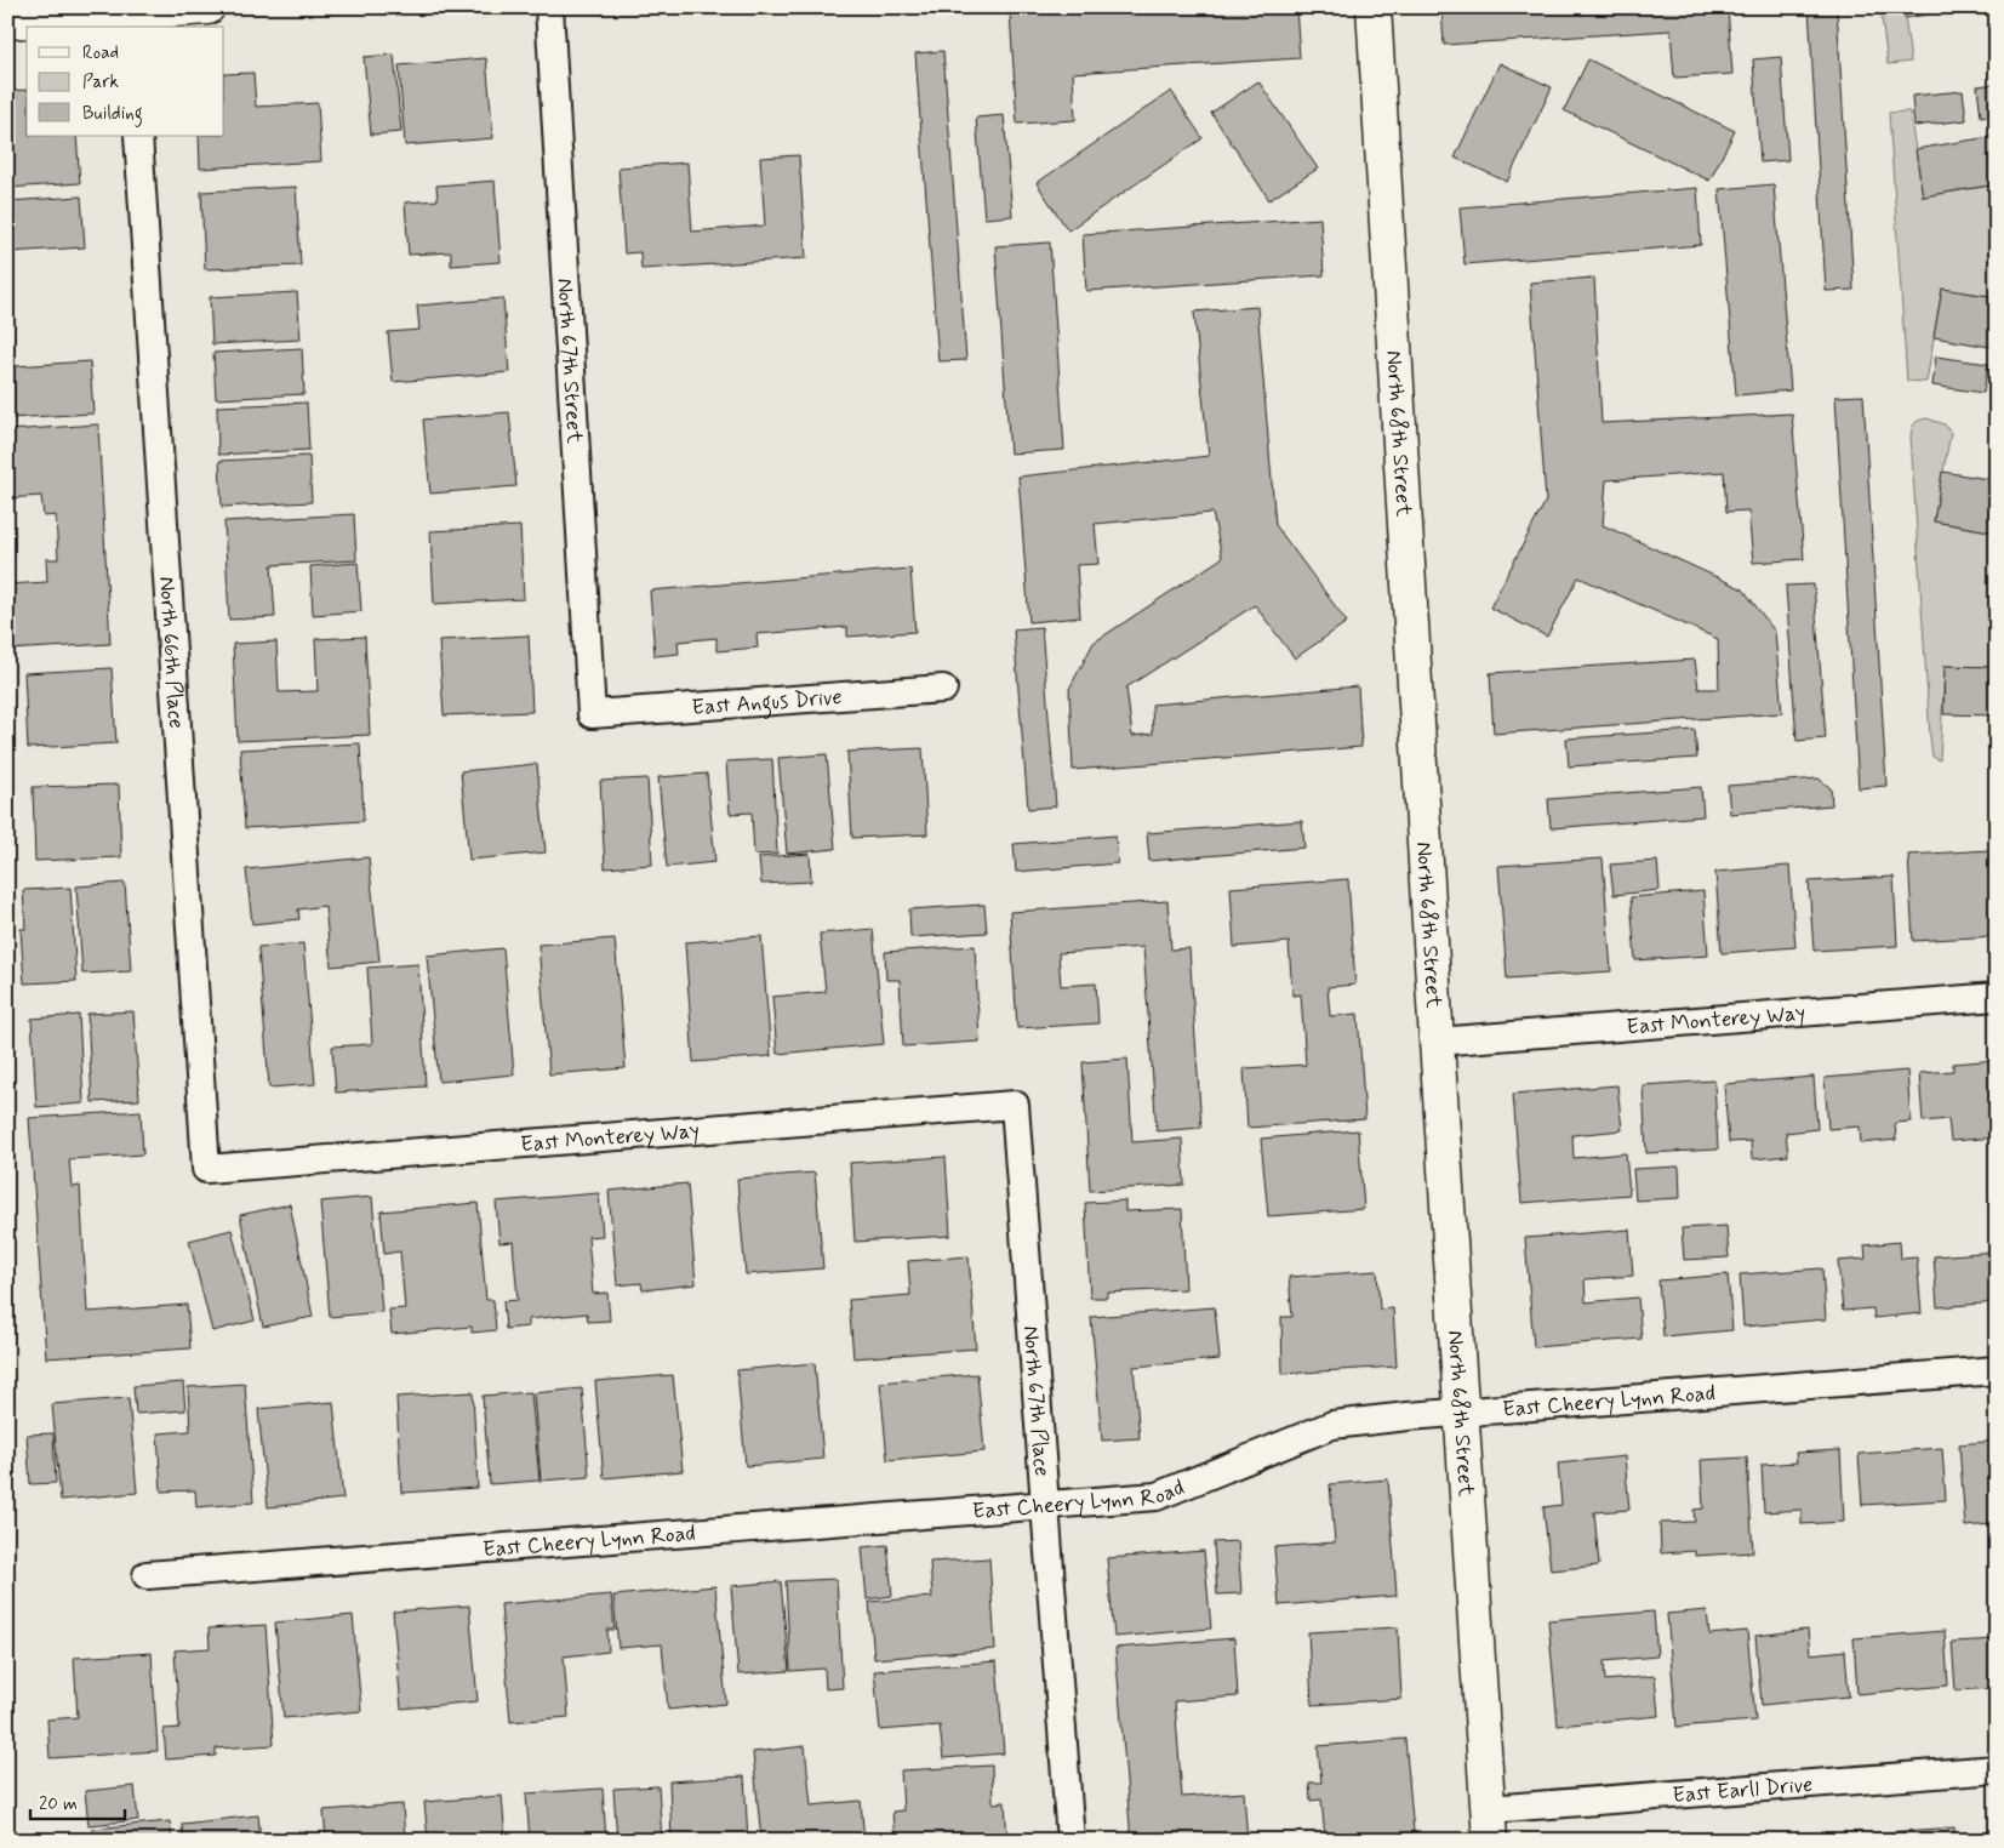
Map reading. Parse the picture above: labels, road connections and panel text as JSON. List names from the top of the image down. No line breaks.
{"streets":{"main road":["North 68th Street"],"street":["North 67th Street","North 66th Place","East Angus Drive","East Monterey Way","North 67th Place","East Cheery Lynn Road","East Earll Drive"]},"crossings":[["North 67th Street","East Angus Drive"],["North 68th Street","East Monterey Way"],["North 68th Street","East Cheery Lynn Road"],["North 68th Street","East Earll Drive"],["North 66th Place","East Monterey Way"],["East Monterey Way","North 67th Place"],["North 67th Place","East Cheery Lynn Road"]],"legend":["Road","Park","Building"],"scale_bar":"20 m"}
